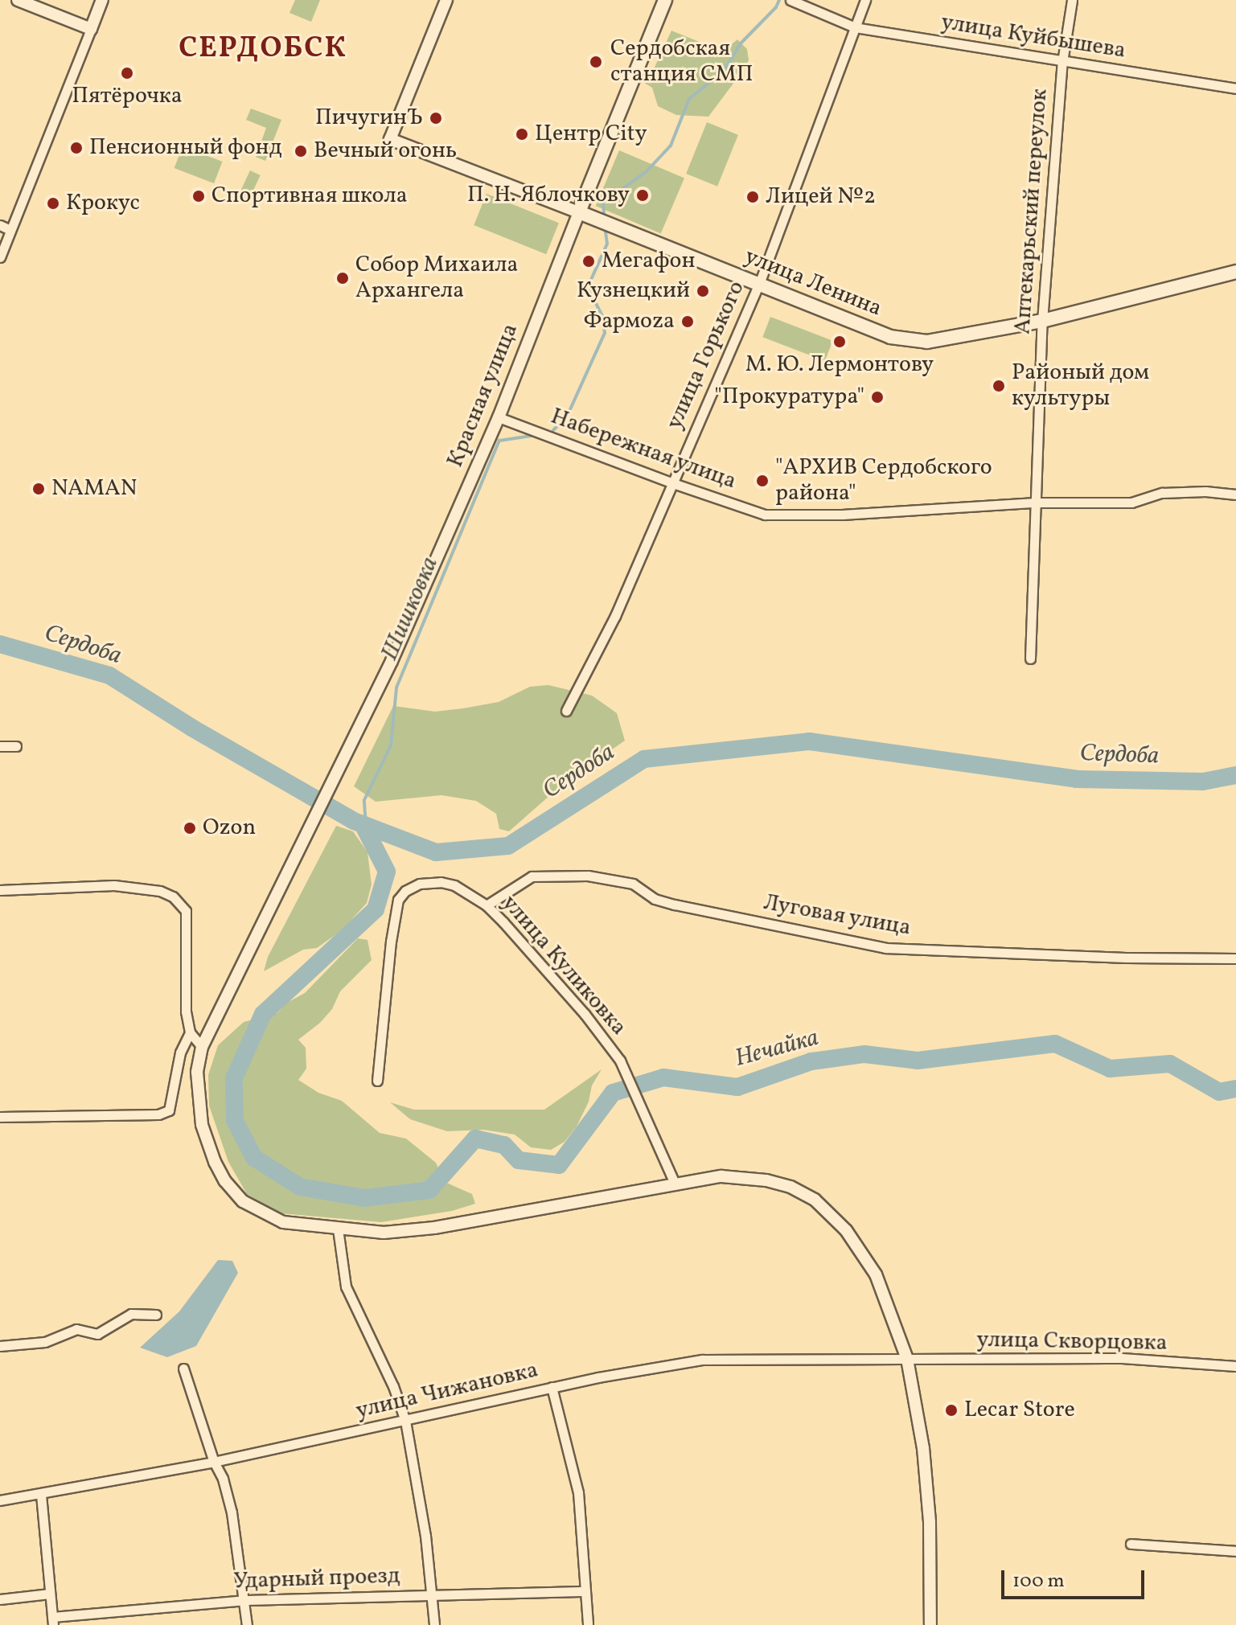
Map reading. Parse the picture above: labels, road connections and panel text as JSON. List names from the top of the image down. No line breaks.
{"streets":{"main road":["улица Ленина","Красная улица"],"street":["улица Куйбышева","Аптекарьский переулок","улица Горького","Набережная улица","Луговая улица","улица Куликовка","улица Скворцовка","улица Чижановка","Ударный проезд"]},"crossings":[["улица Куйбышева","Аптекарьский переулок"],["улица Куйбышева","улица Горького"],["Аптекарьский переулок","улица Ленина"],["Аптекарьский переулок","Набережная улица"],["улица Ленина","улица Горького"],["улица Ленина","Красная улица"],["улица Горького","Набережная улица"],["Красная улица","Набережная улица"],["Красная улица","улица Куликовка"],["Красная улица","улица Скворцовка"],["Красная улица","улица Чижановка"],["Луговая улица","улица Куликовка"],["улица Скворцовка","улица Чижановка"]],"districts":["СЕРДОБСК"],"water":["Шишковка","Сердоба","Нечайка"],"places":["Сердобская станция СМП","Пятёрочка","ПичугинЪ","Центр City","Пенсионный фонд","Вечный огонь","П. Н. Яблочкову","Спортивная школа","Лицей №2","Крокус","Мегафон","Собор Михаила Архангела","Кузнецкий","Фармоzа","М. Ю. Лермонтову","Районый дом культуры","\"Прокуратура\"","\"АРХИВ Сердобского района\"","NAMAN","Ozon","Lecar Store"],"scale_bar":"100 m"}
